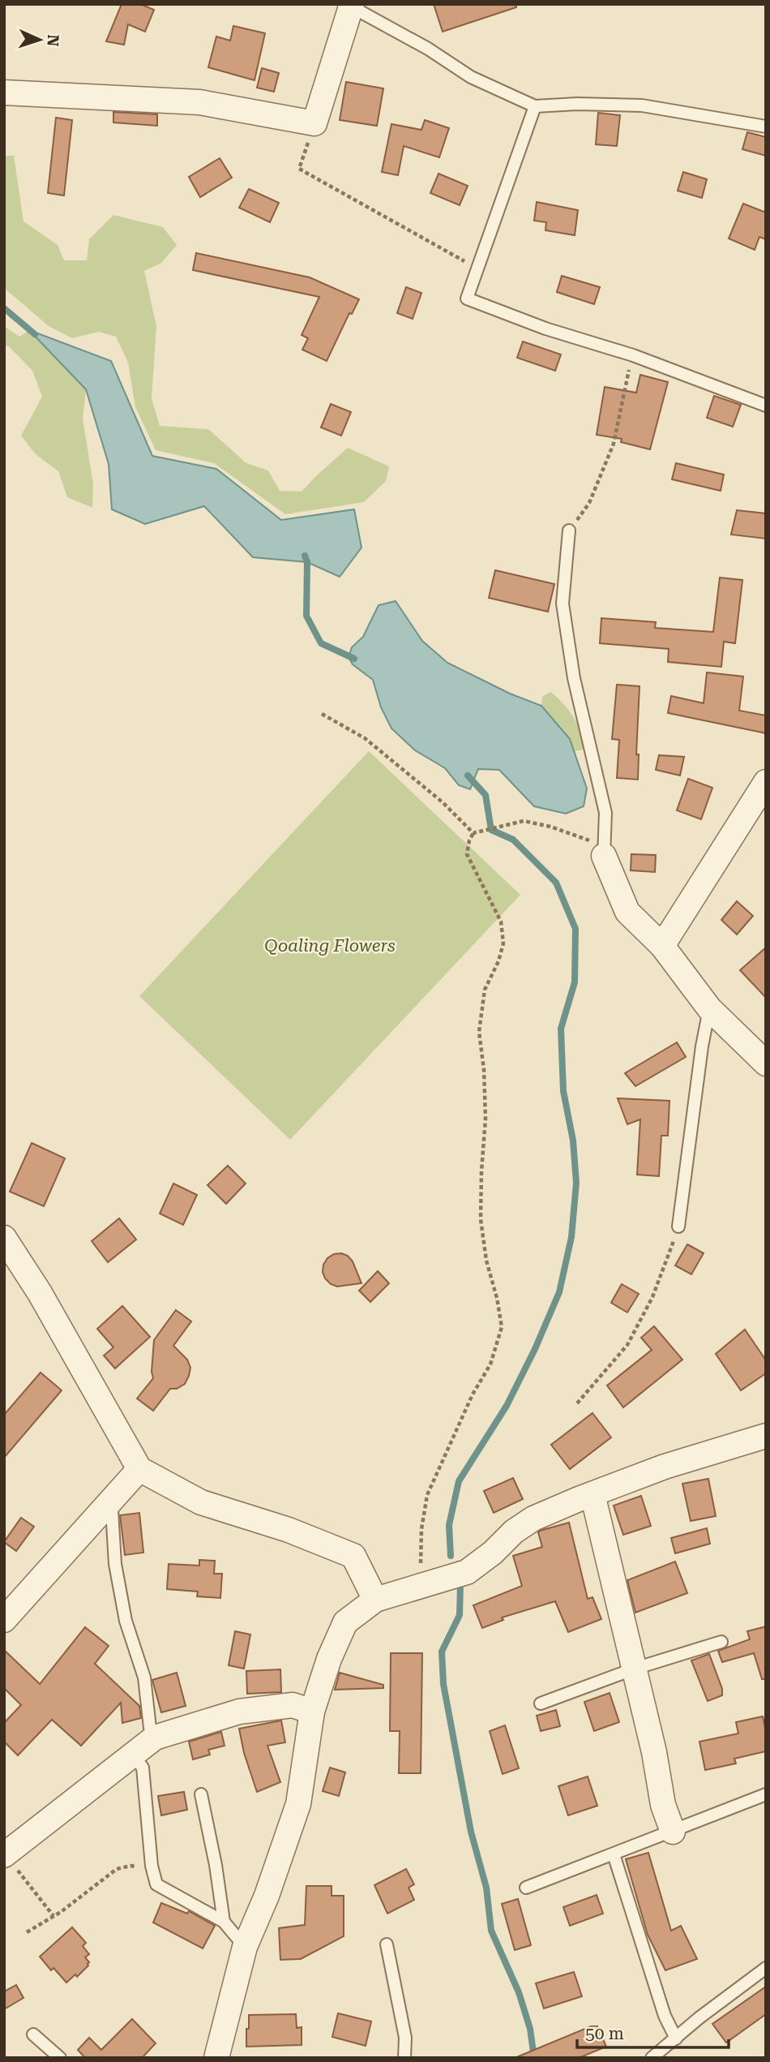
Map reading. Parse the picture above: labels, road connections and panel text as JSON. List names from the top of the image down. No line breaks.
{"parks":["Qoaling Flowers"],"scale_bar":"50 m","north":"right"}
